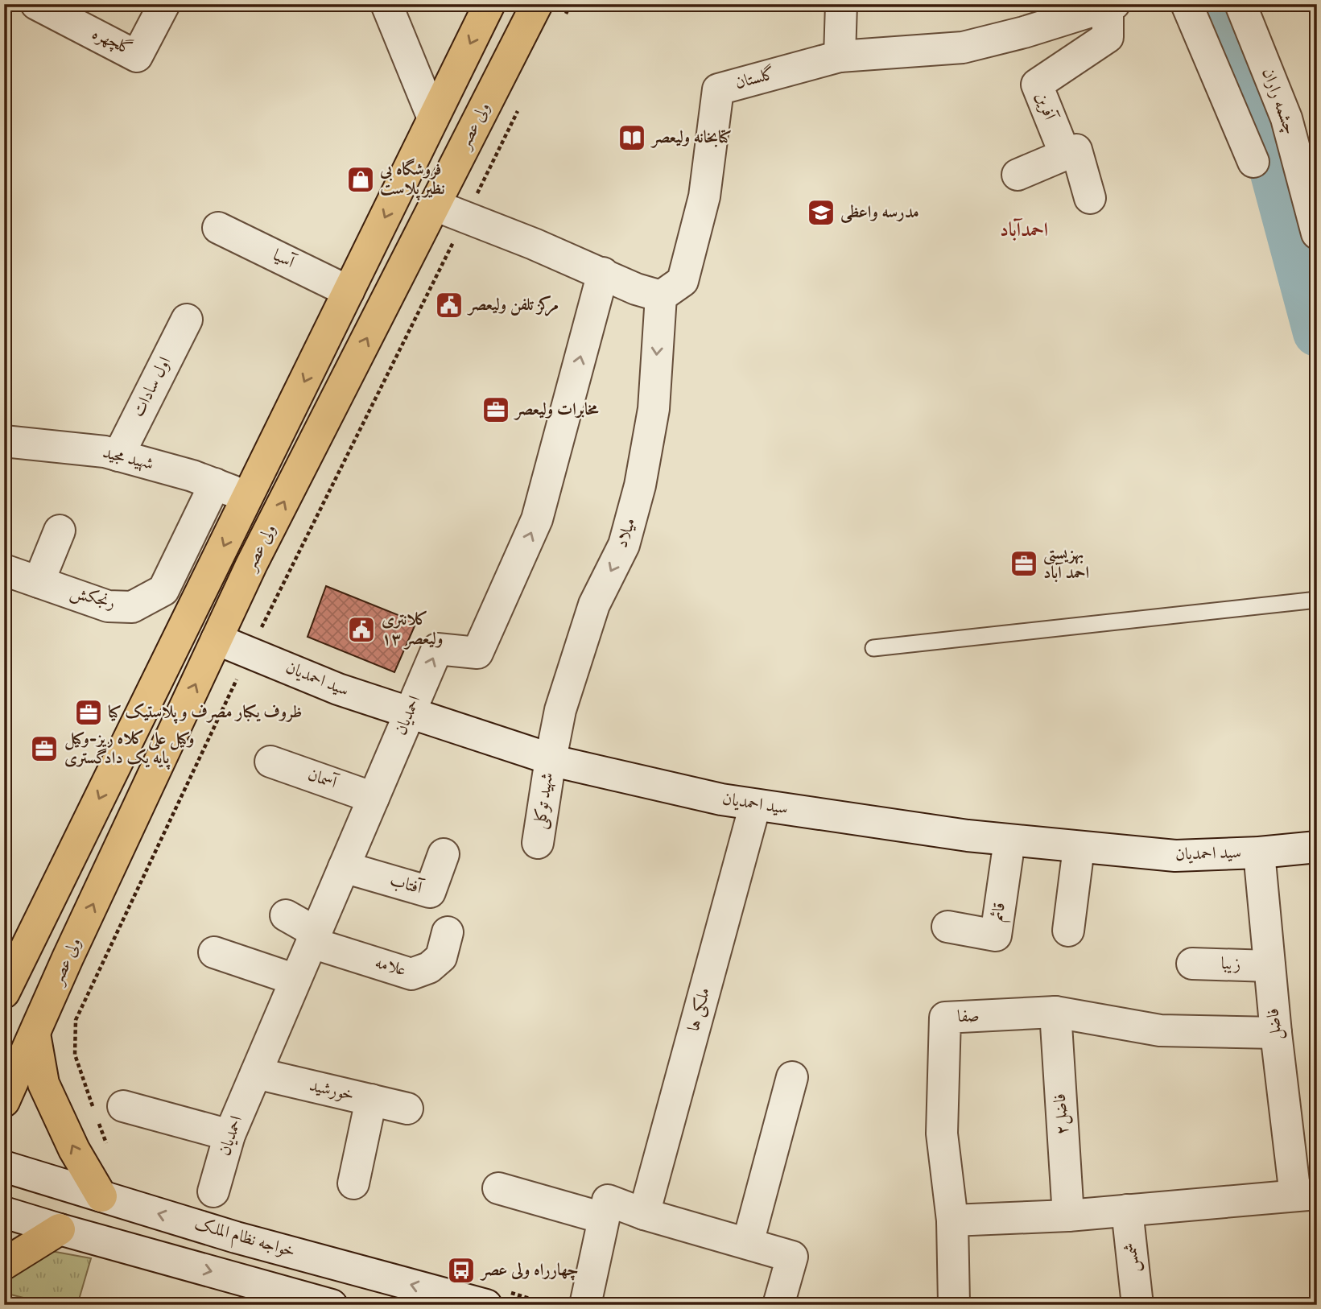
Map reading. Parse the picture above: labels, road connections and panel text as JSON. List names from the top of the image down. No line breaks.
{"streets":{"main road":["ولی عصر"],"street":["گلچهره","گلستان","چشمه راران","آفرین","آسیا","اول سادات","شهید مجید","میلاد","رنجکش","سید احمدیان","احمدیان","آسمان","شهید توکلی","آفتاب","قائم","زیبا","علامه","ملکی ها","صفا","فاضل","خورشید","فاضل۲","خواجه نظام الملک","شمس"]},"crossings":[["گلستان","آفرین"],["گلستان","میلاد"],["ولی عصر","آسیا"],["ولی عصر","شهید مجید"],["ولی عصر","سید احمدیان"],["اول سادات","شهید مجید"],["شهید مجید","رنجکش"],["میلاد","سید احمدیان"],["میلاد","شهید توکلی"],["سید احمدیان","احمدیان"],["سید احمدیان","شهید توکلی"],["سید احمدیان","قائم"],["سید احمدیان","ملکی ها"],["سید احمدیان","فاضل"],["احمدیان","آسمان"],["احمدیان","آفتاب"],["احمدیان","علامه"],["احمدیان","خورشید"],["زیبا","فاضل"],["صفا","فاضل"],["صفا","فاضل۲"],["فاضل","فاضل۲"],["فاضل","شمس"]],"one_way":["میلاد","احمدیان"],"districts":["احمدآباد"],"places":{"library":["کتابخانه ولیعصر"],"shop":["فروشگاه بی نظیر پلاست"],"school or university":["مدرسه واعظی"],"public building":["مرکز تلفن ولیعصر","کلانتری ۱۳ ولیعصر"],"office":["مخابرات ولیعصر","بهزیستی احمد آباد","ظروف یکبار مصرف و پلاستیک کیا","وکیل علی کلاه ریز-وکیل پایه یک دادگستری"],"bus stop":["چهارراه ولی عصر"]}}
